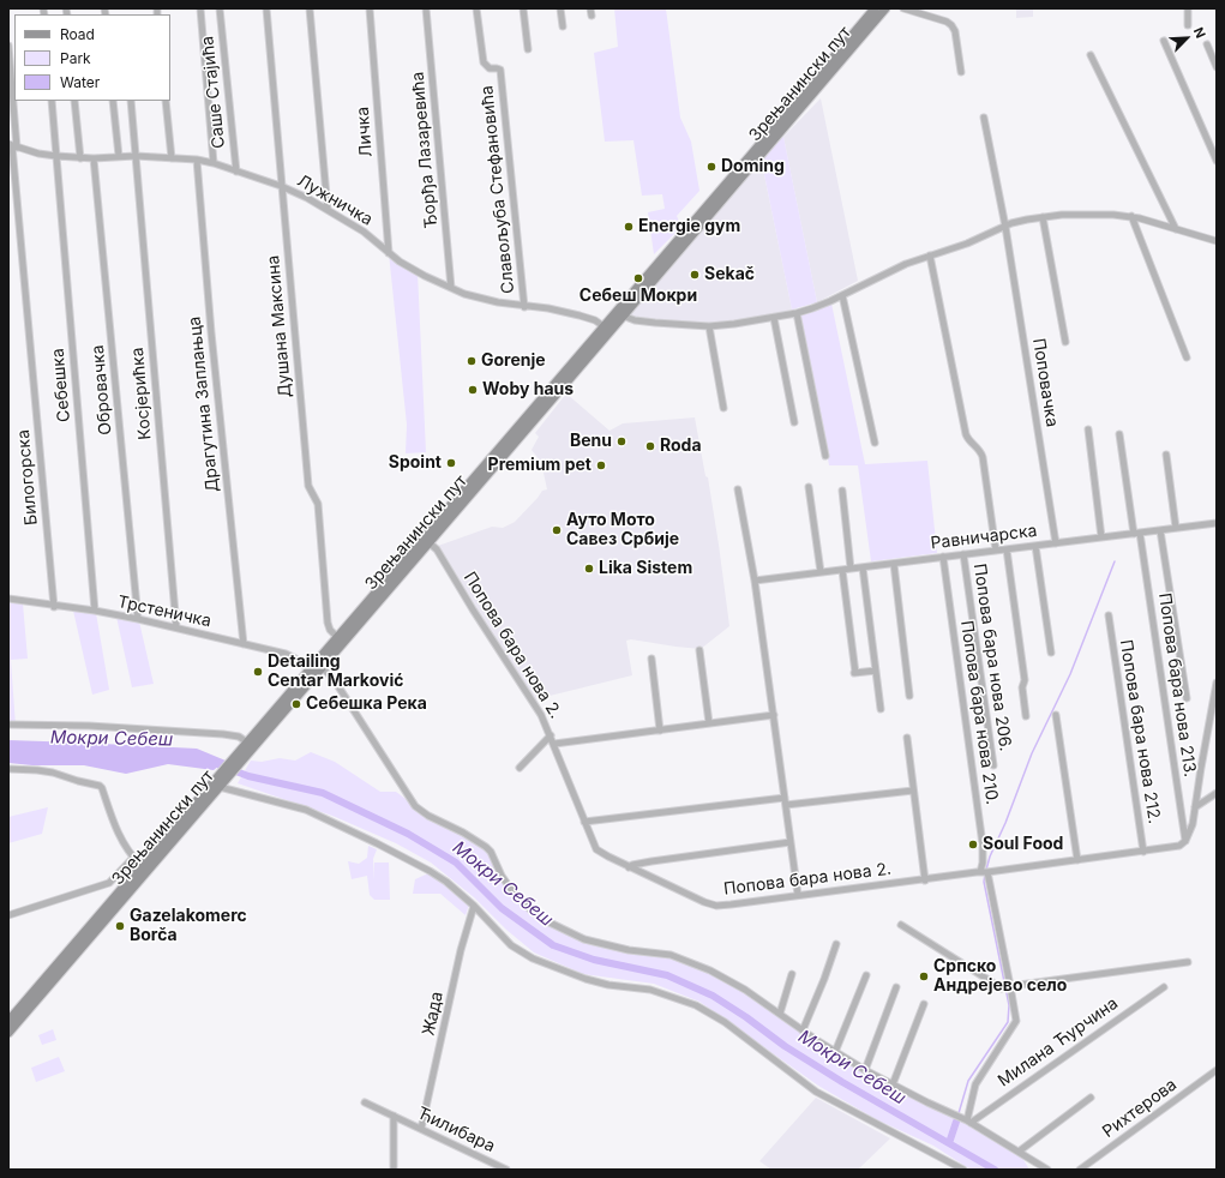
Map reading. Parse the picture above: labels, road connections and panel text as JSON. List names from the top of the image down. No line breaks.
{"streets":{"main road":["Зрењанински пут"],"street":["Саше Стајића","Личка","Ђорђа Лазаревића","Славољуба Стефановића","Лужничка","Душана Максина","Поповачка","Себешка","Обровачка","Косјерићка","Драгутина Заплањца","Билогорска","Равничарска","Трстеничка","Попова бара нова 2.","Попова бара нова 206.","Попова бара нова 213.","Попова бара нова 210.","Попова бара нова 212.","Жада","Милана Ћурчина","Рихтерова","Ћилибара"]},"crossings":[["Зрењанински пут","Лужничка"],["Зрењанински пут","Душана Максина"],["Зрењанински пут","Трстеничка"],["Зрењанински пут","Попова бара нова 2."],["Саше Стајића","Лужничка"],["Личка","Лужничка"],["Ђорђа Лазаревића","Лужничка"],["Славољуба Стефановића","Лужничка"],["Лужничка","Душана Максина"],["Лужничка","Себешка"],["Лужничка","Обровачка"],["Лужничка","Косјерићка"],["Лужничка","Драгутина Заплањца"],["Лужничка","Билогорска"],["Поповачка","Равничарска"],["Себешка","Трстеничка"],["Обровачка","Трстеничка"],["Косјерићка","Трстеничка"],["Драгутина Заплањца","Трстеничка"],["Билогорска","Трстеничка"],["Равничарска","Попова бара нова 206."],["Равничарска","Попова бара нова 213."],["Равничарска","Попова бара нова 210."],["Попова бара нова 2.","Попова бара нова 213."],["Попова бара нова 2.","Попова бара нова 210."],["Попова бара нова 2.","Попова бара нова 212."],["Попова бара нова 210.","Милана Ћурчина"],["Жада","Ћилибара"]],"water":["Мокри Себеш"],"places":["Doming","Energie gym","Sekač","Себеш Мокри","Gorenje","Woby haus","Benu","Roda","Spoint","Premium pet","Ауто Мото Савез Србије","Lika Sistem","Detailing Centar Marković","Себешка Река","Soul Food","Gazelakomerc Borča","Српско Андрејево село"],"legend":["Road","Park","Water"],"north":"top right"}
